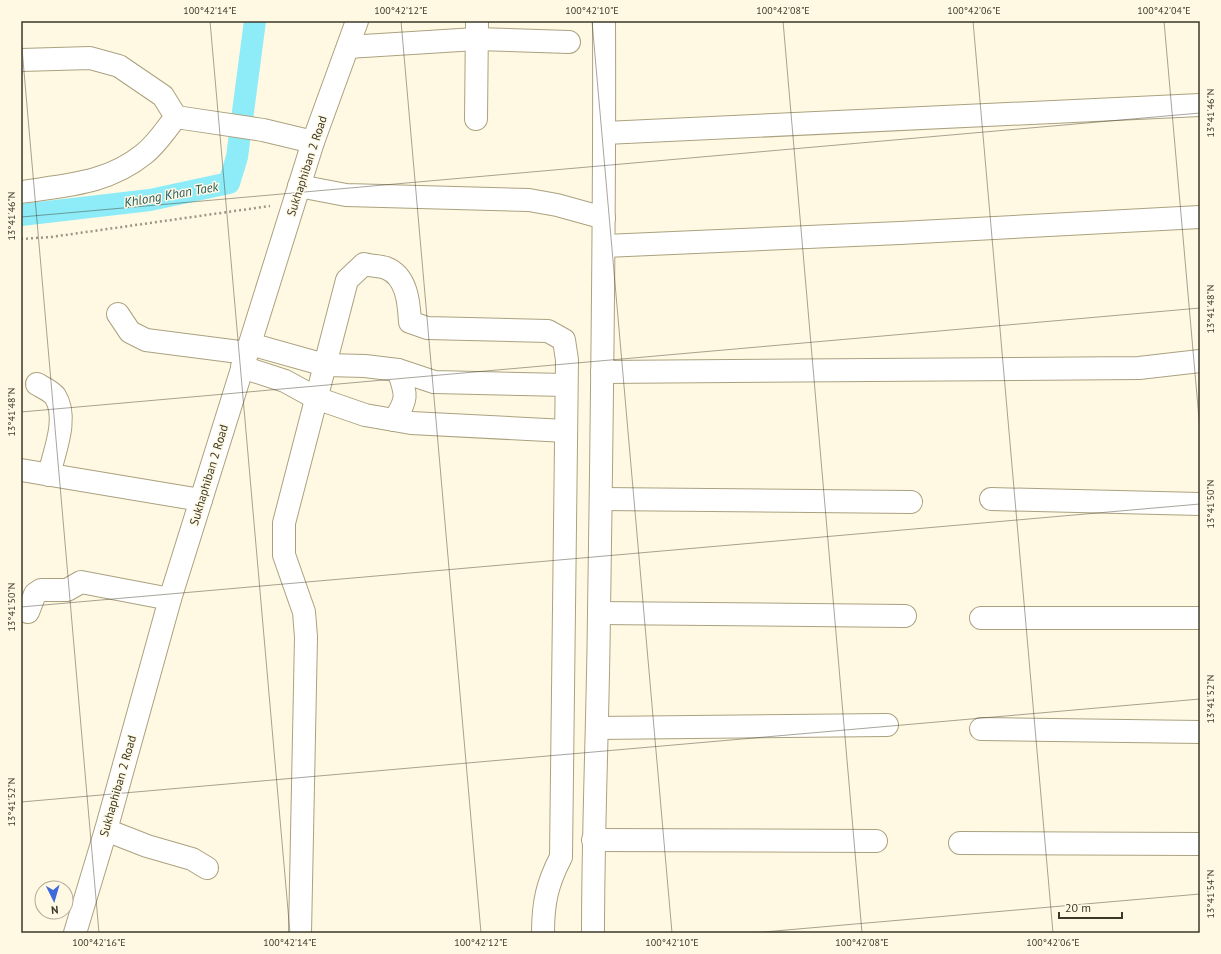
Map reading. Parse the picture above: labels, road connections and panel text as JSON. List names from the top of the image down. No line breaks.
{"streets":{"street":["Sukhaphiban 2 Road"]},"water":["Khlong Khan Taek"],"scale_bar":"20 m","north":"bottom","coordinates":["100°42'14\"E","100°42'12\"E","100°42'10\"E","100°42'08\"E","100°42'06\"E","100°42'04\"E","13°41'46\"N","13°41'48\"N","13°41'50\"N","13°41'52\"N","13°41'54\"N","100°42'16\"E"]}
